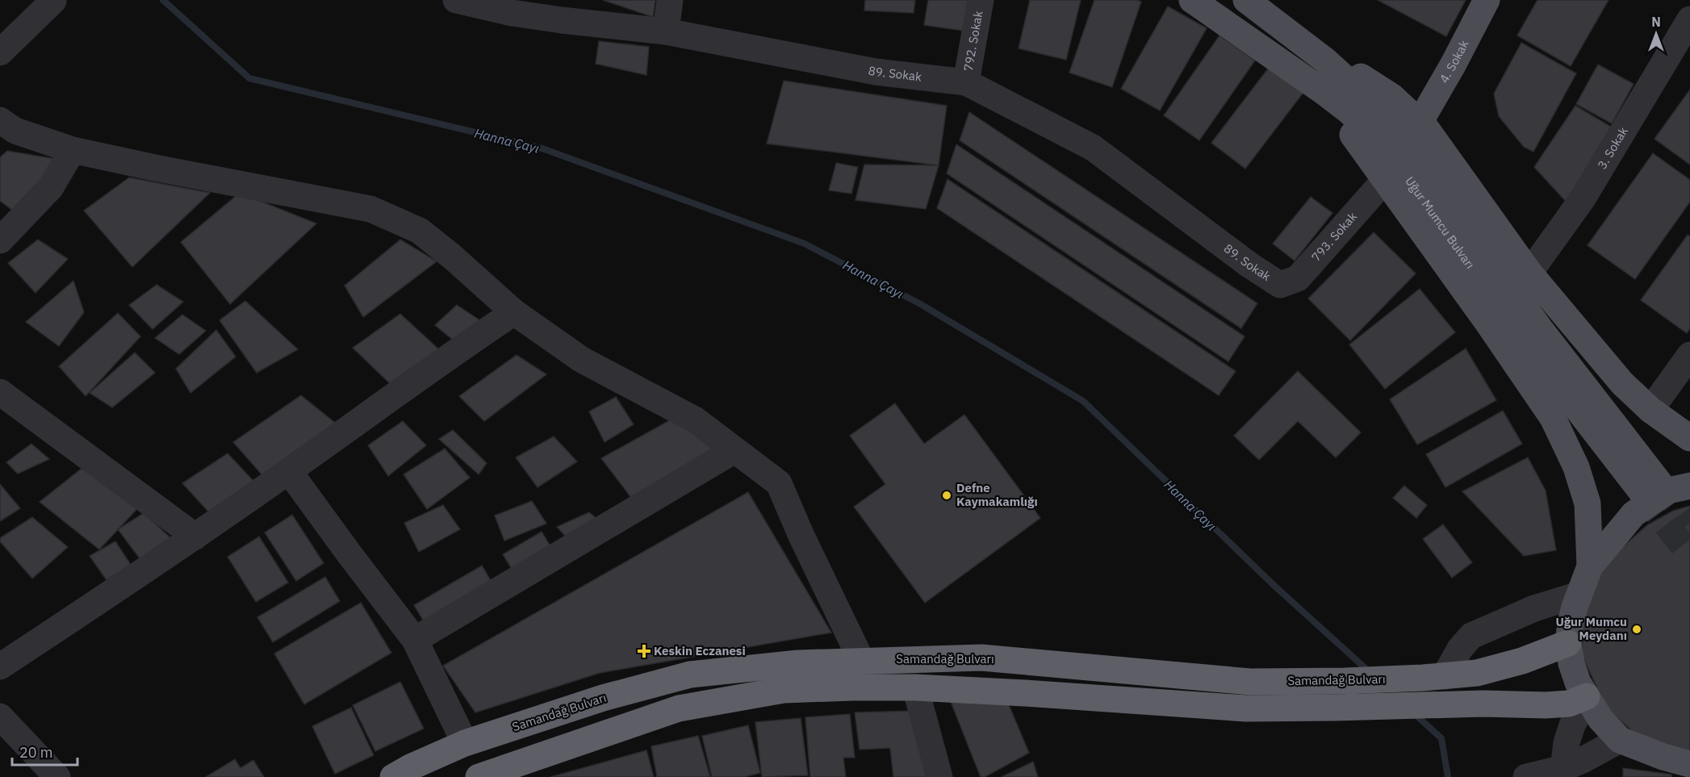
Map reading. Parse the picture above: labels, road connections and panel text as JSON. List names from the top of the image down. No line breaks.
{"streets":{"highway":["Samandağ Bulvarı"],"main road":["4. Sokak","Uğur Mumcu Bulvarı"],"street":["792. Sokak","89. Sokak","3. Sokak","793. Sokak"]},"crossings":[["792. Sokak","89. Sokak"],["89. Sokak","793. Sokak"]],"water":["Hanna Çayı"],"places":{"other":["Defne Kaymakamlığı","Uğur Mumcu Meydanı"],"health":["Keskin Eczanesi"]},"scale_bar":"20 m","north":"top"}
